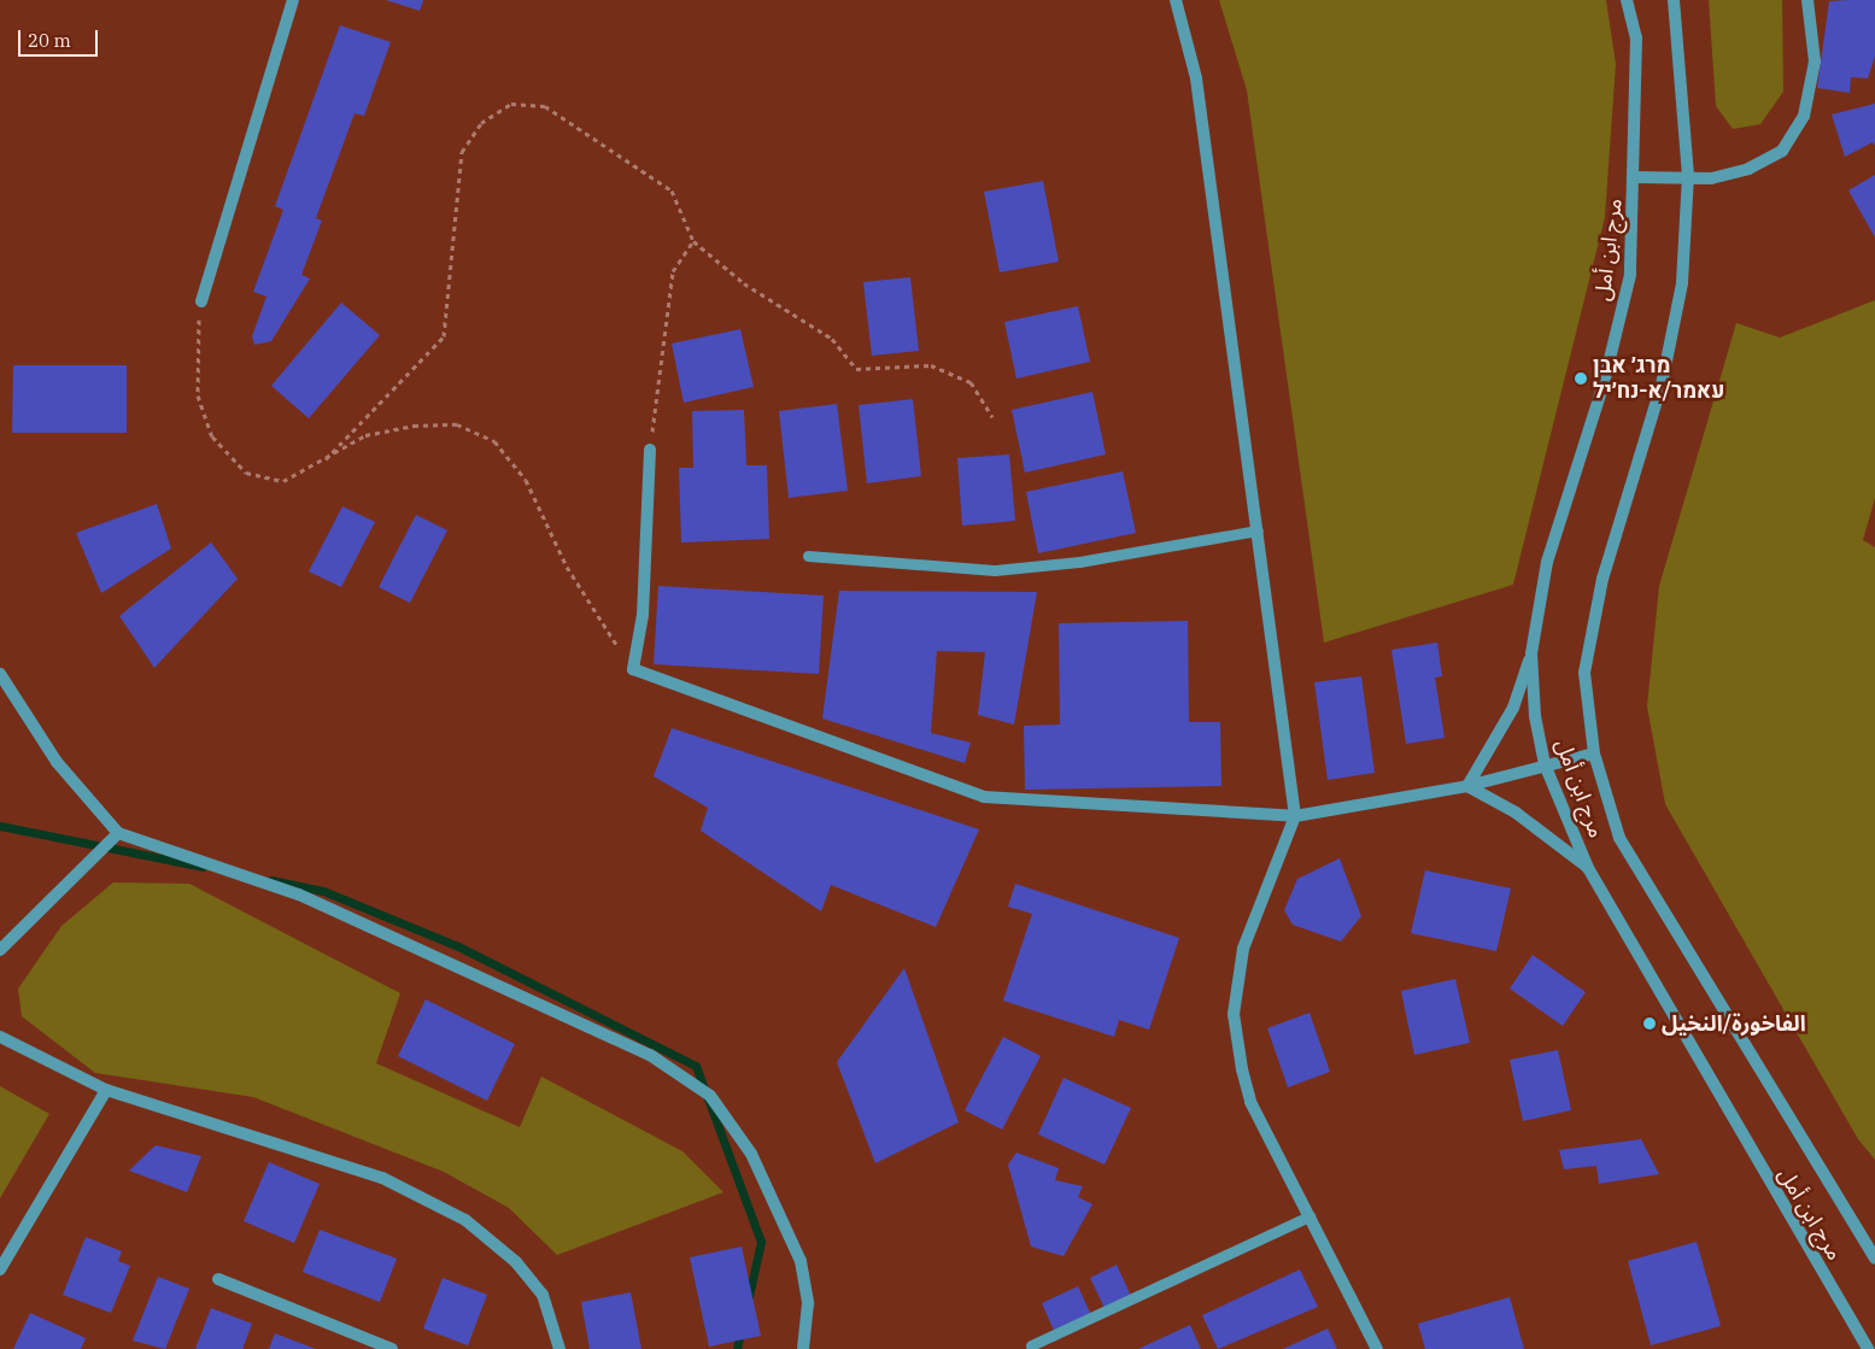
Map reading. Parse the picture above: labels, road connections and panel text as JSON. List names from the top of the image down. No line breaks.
{"streets":{"street":["مرج ابن أمل"]},"places":["מרג׳ אבן עאמר/א-נח׳יל","الفاخورة/النخيل"],"scale_bar":"20 m"}
